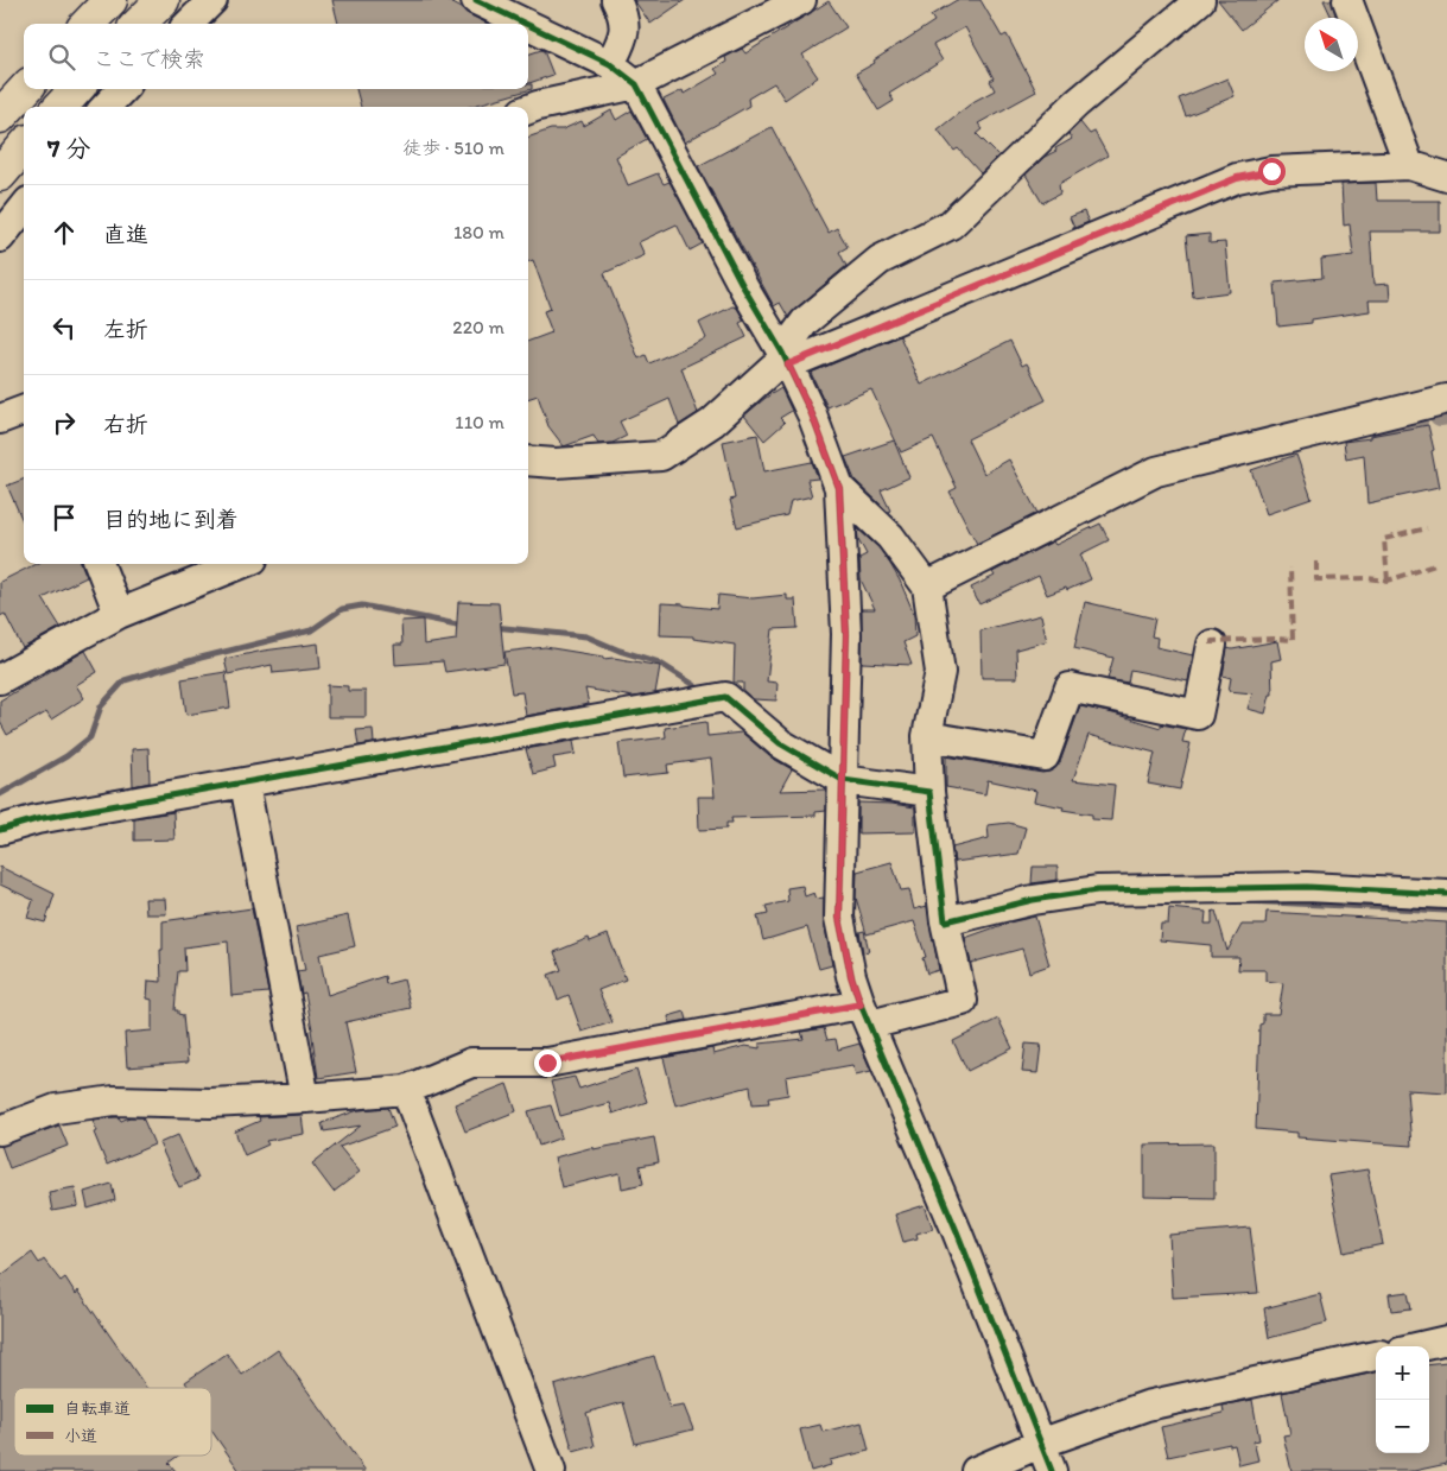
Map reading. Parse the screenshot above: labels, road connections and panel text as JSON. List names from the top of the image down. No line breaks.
{"legend":["自転車道","小道"],"north":"top left","page":{"search":"ここで検索","heading":["7 分","徒歩 · 510 m"],"list":[["直進","180 m"],["左折","220 m"],["右折","110 m"],"目的地に到着"],"map_buttons":["+","−"]}}
